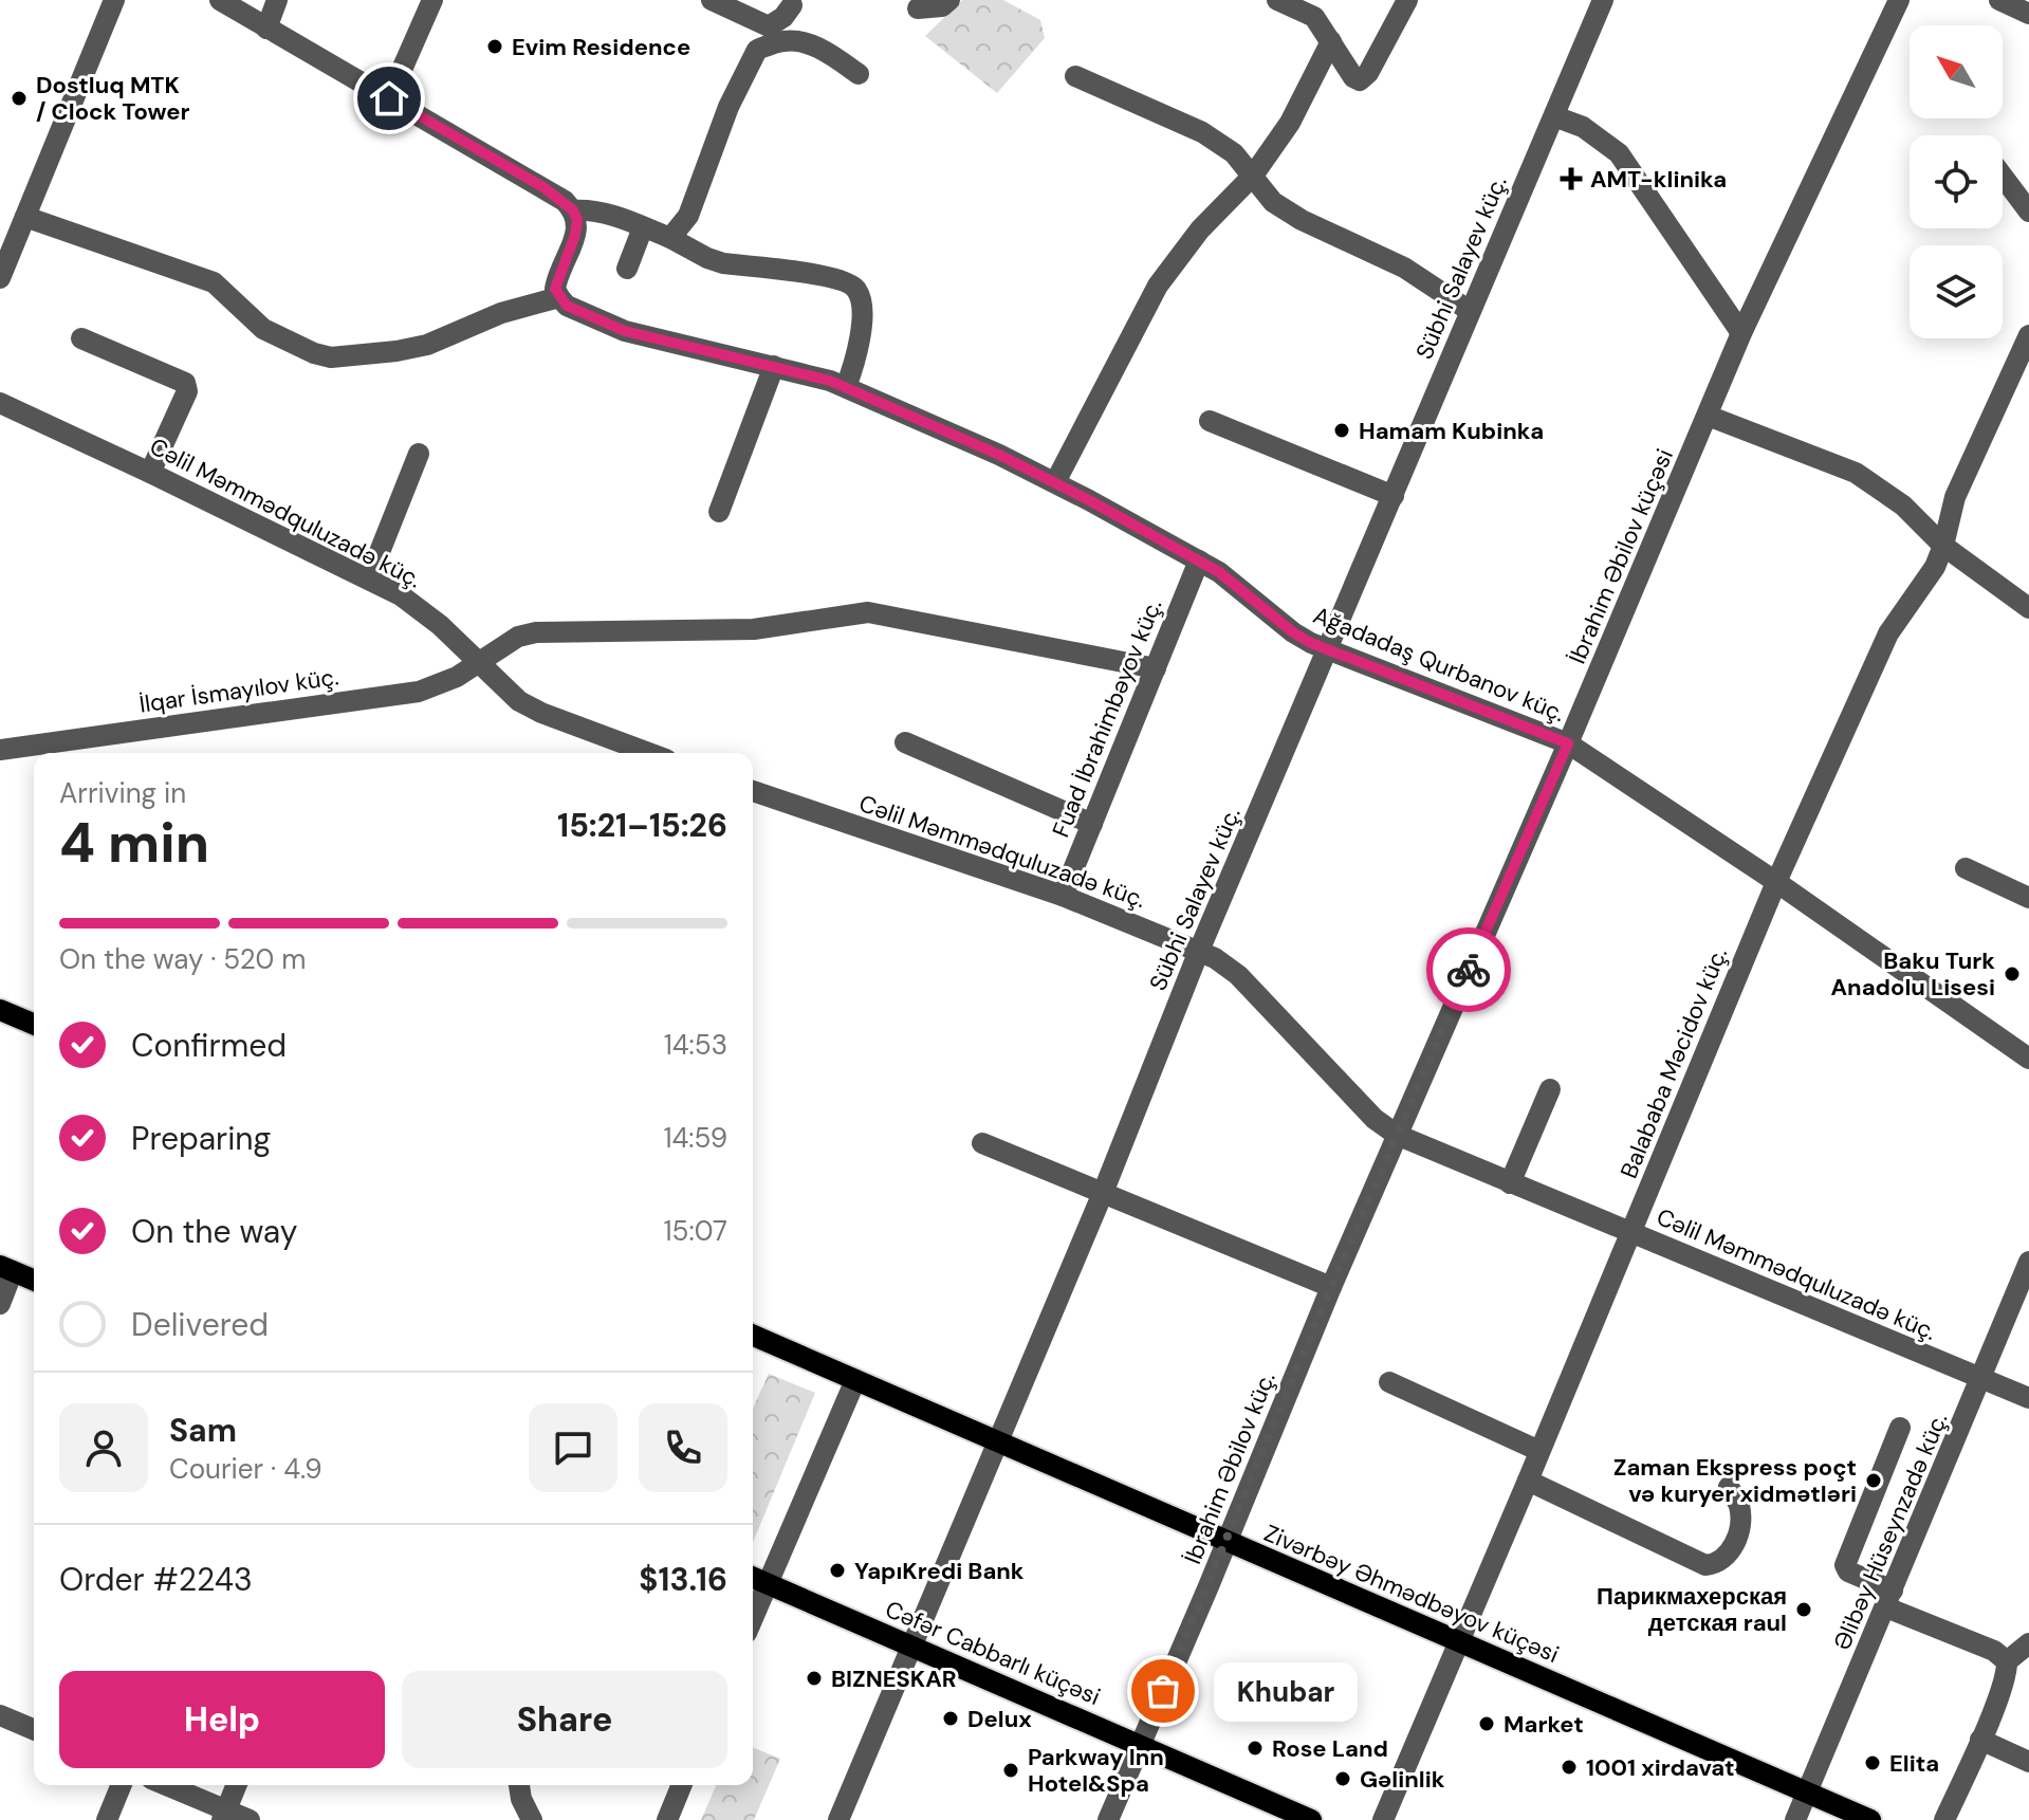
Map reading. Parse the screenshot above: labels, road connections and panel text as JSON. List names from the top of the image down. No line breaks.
{"streets":{"main road":["Zivərbəy Əhmədbəyov küçəsi","Cəfər Cabbarlı küçəsi"],"street":["Sübhi Salayev küç.","Cəlil Məmmədquluzadə küç.","İbrahim Əbilov küçəsi","Ağadadaş Qurbanov küç.","İlqar İsmayılov küç.","Fuad İbrahimbəyov küç.","Balababa Məcidov küç.","İbrahim Əbilov küç.","Əlibəy Hüseynzadə küç."]},"crossings":[["Sübhi Salayev küç.","Cəlil Məmmədquluzadə küç."],["Sübhi Salayev küç.","Ağadadaş Qurbanov küç."],["Sübhi Salayev küç.","Zivərbəy Əhmədbəyov küçəsi"],["Sübhi Salayev küç.","Cəfər Cabbarlı küçəsi"],["Cəlil Məmmədquluzadə küç.","İbrahim Əbilov küçəsi"],["Cəlil Məmmədquluzadə küç.","İlqar İsmayılov küç."],["Cəlil Məmmədquluzadə küç.","Fuad İbrahimbəyov küç."],["Cəlil Məmmədquluzadə küç.","Balababa Məcidov küç."],["Cəlil Məmmədquluzadə küç.","İbrahim Əbilov küç."],["Cəlil Məmmədquluzadə küç.","Əlibəy Hüseynzadə küç."],["İbrahim Əbilov küçəsi","Ağadadaş Qurbanov küç."],["İbrahim Əbilov küçəsi","İbrahim Əbilov küç."],["Ağadadaş Qurbanov küç.","Fuad İbrahimbəyov küç."],["Ağadadaş Qurbanov küç.","Balababa Məcidov küç."],["İlqar İsmayılov küç.","Fuad İbrahimbəyov küç."],["Balababa Məcidov küç.","Zivərbəy Əhmədbəyov küçəsi"],["İbrahim Əbilov küç.","Zivərbəy Əhmədbəyov küçəsi"],["İbrahim Əbilov küç.","Cəfər Cabbarlı küçəsi"],["Əlibəy Hüseynzadə küç.","Zivərbəy Əhmədbəyov küçəsi"]],"places":{"other":["Evim Residence","Dostluq MTK / Clock Tower","Hamam Kubinka","Baku Turk Anadolu Lisesi","Zaman Ekspress poçt və kuryer xidmətləri","YapıKredi Bank","Парикмахерская детская raul","BIZNESKAR","Khubar","Delux","Market","Rose Land","Elita","1001 xirdavat","Parkway Inn Hotel&Spa","Gəlinlik"],"health":["AMT-klinika"]},"north":"top left","page":{"heading":["4 min","Arriving in","15:21–15:26"],"panel":["Sam","Courier · 4.9","Order #2243","$13.16"],"bar":"On the way · 520 m","list":[["Confirmed","14:53"],["Preparing","14:59"],["On the way","15:07"],"Delivered"],"buttons":["Help","Share"],"bubble":"Khubar"}}
